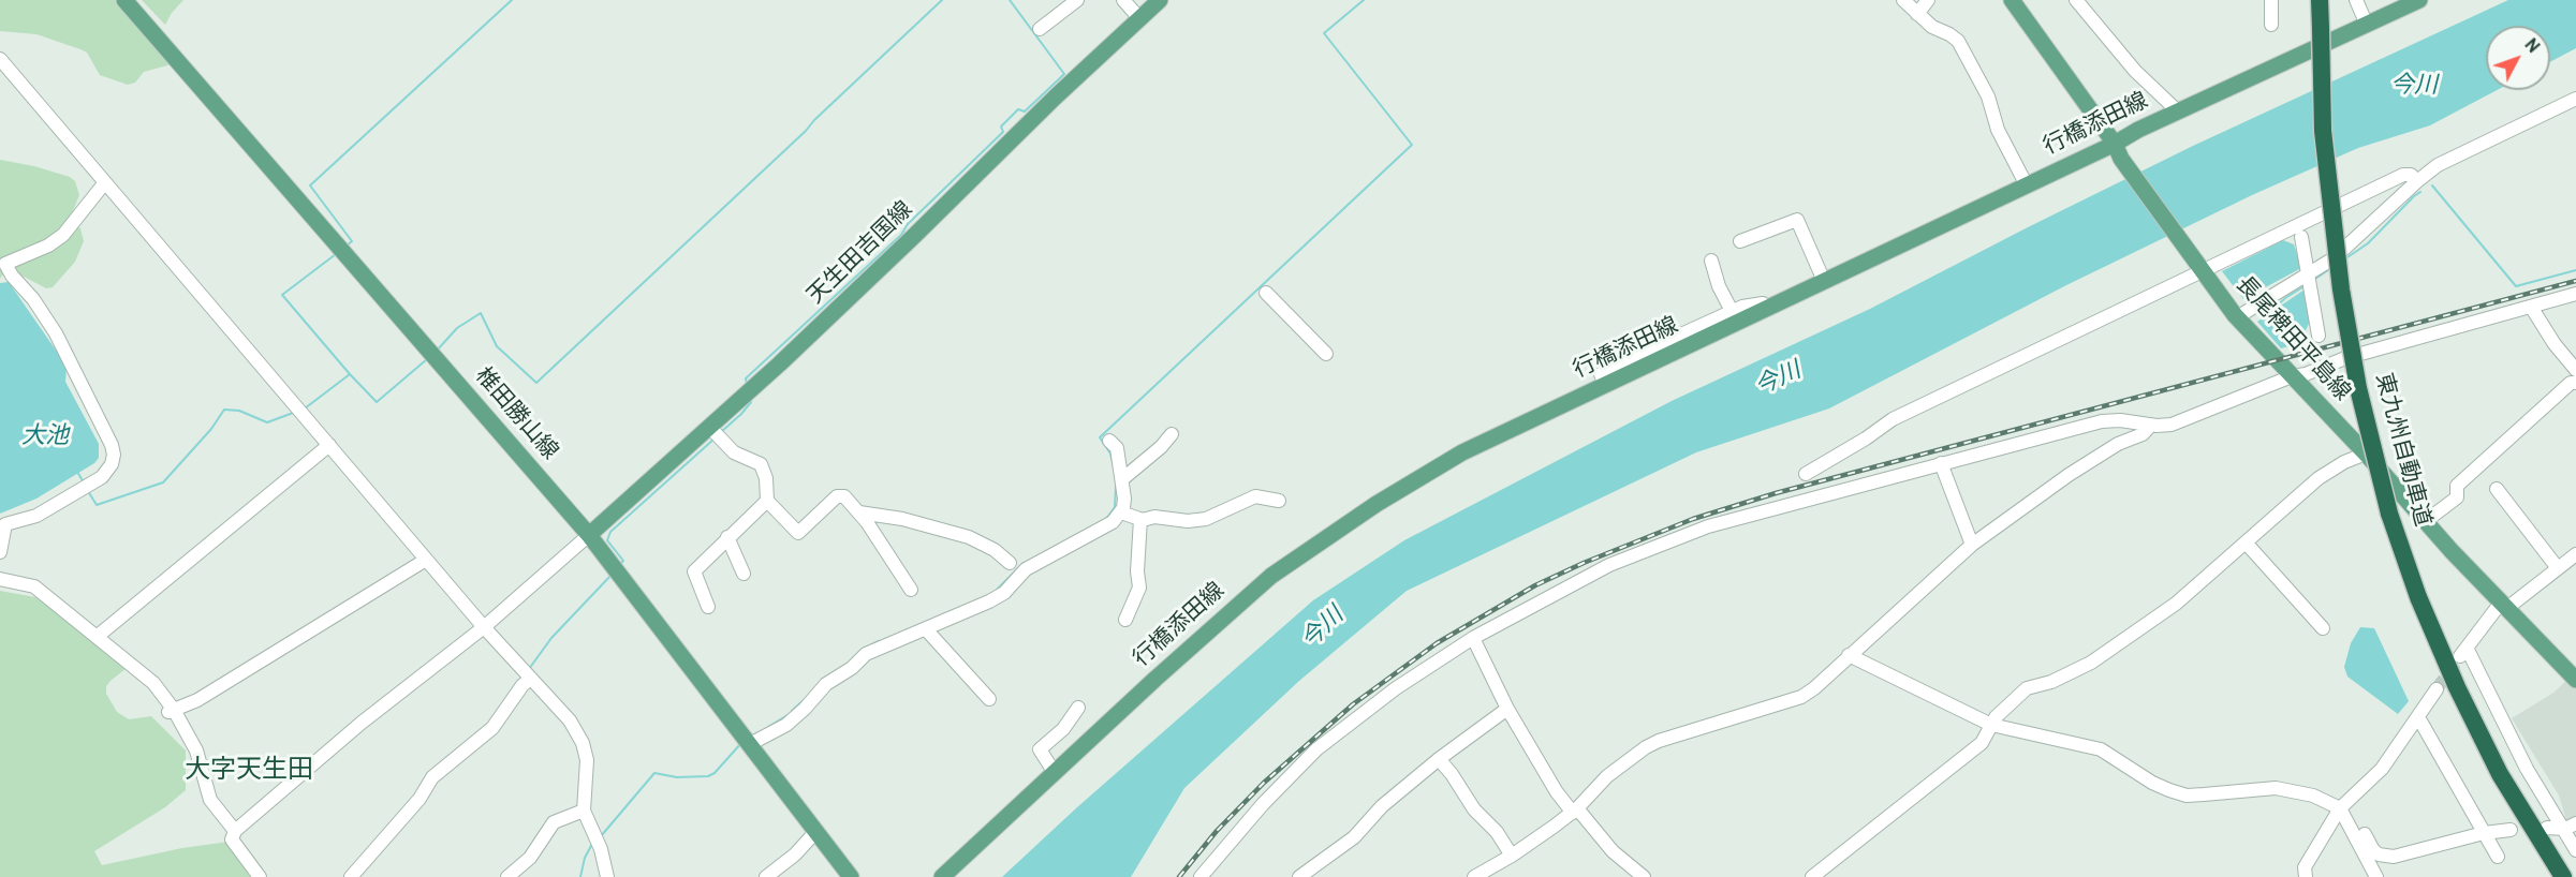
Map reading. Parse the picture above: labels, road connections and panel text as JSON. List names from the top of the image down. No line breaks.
{"streets":{"highway":["東九州自動車道"],"main road":["行橋添田線","天生田吉国線","長尾稗田平島線","椎田勝山線"]},"crossings":[["行橋添田線","長尾稗田平島線"],["天生田吉国線","椎田勝山線"]],"districts":["大字天生田"],"water":["今川","大池"],"north":"top right"}
